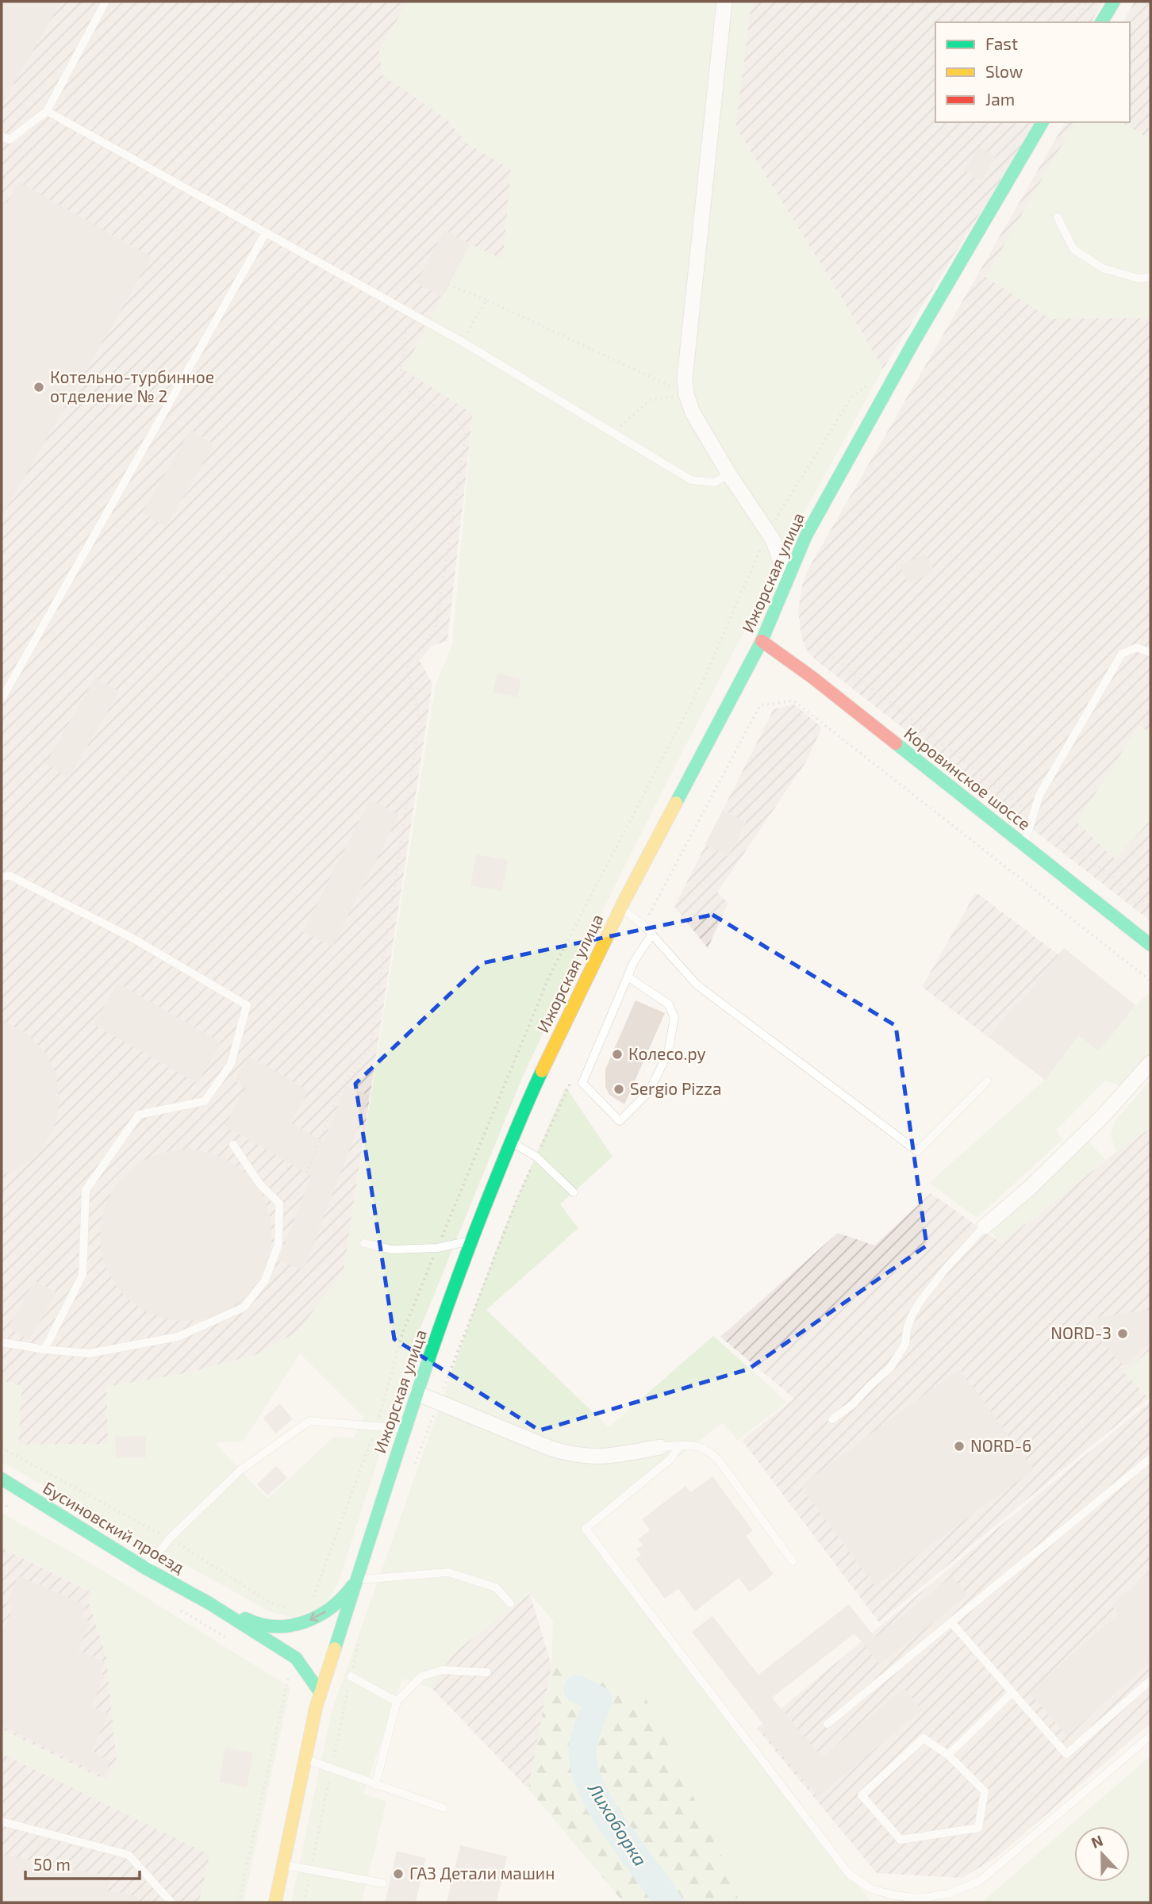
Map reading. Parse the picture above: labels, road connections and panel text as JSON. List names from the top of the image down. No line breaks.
{"streets":{"main road":["Ижорская улица","Коровинское шоссе","Бусиновский проезд"]},"crossings":[["Ижорская улица","Коровинское шоссе"]],"water":["Лихоборка"],"places":["Котельно-турбинное отделение № 2","Колесо.ру","Sergio Pizza","NORD-3","NORD-6","ГАЗ Детали машин"],"legend":["Fast","Slow","Jam"],"scale_bar":"50 m","north":"top"}
